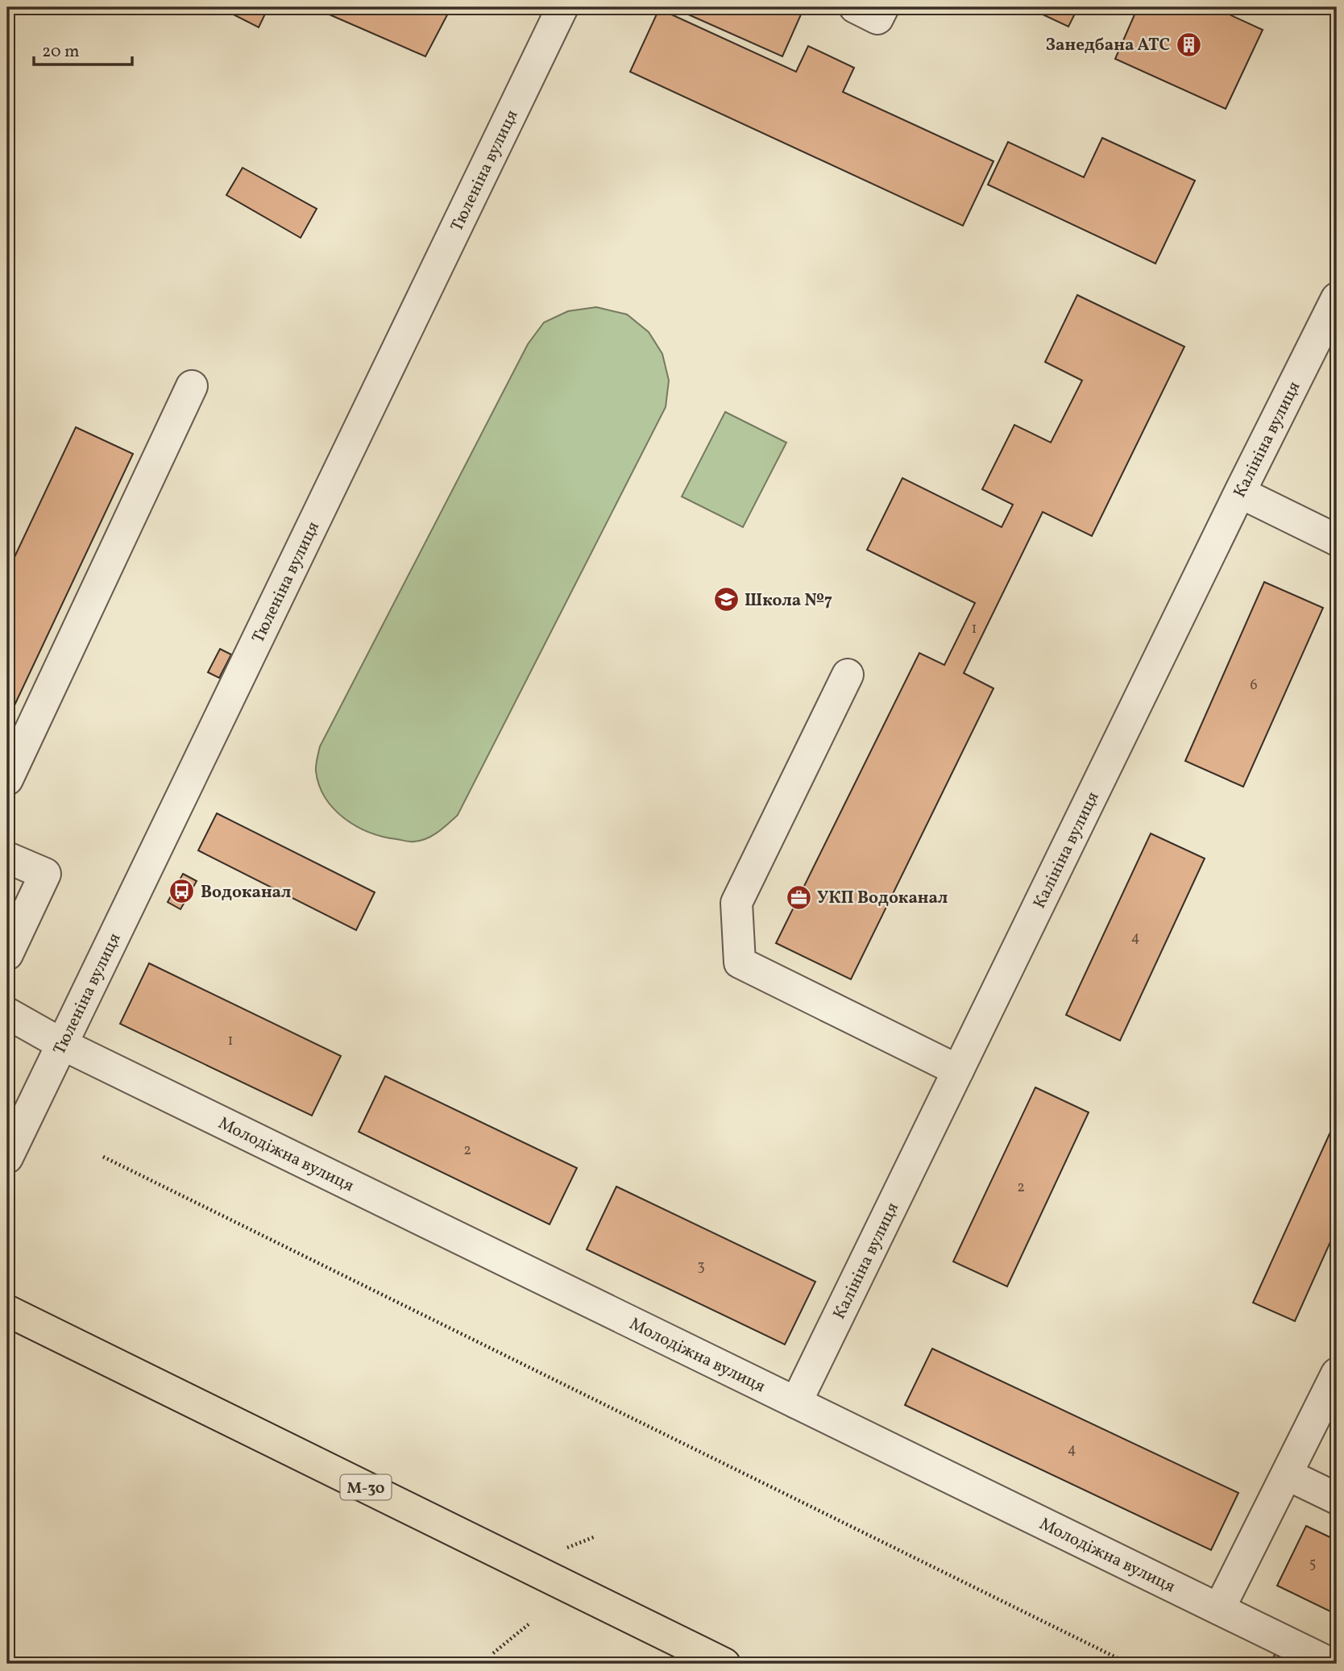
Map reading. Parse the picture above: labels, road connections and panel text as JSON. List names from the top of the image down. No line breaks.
{"streets":{"highway":["М-30"],"street":["Тюленіна вулиця","Калініна вулиця","Молодіжна вулиця"]},"crossings":[["Тюленіна вулиця","Молодіжна вулиця"],["Калініна вулиця","Молодіжна вулиця"]],"places":{"building":["Занедбана АТС"],"school or university":["Школа №7"],"bus stop":["Водоканал"],"office":["УКП Водоканал"]},"house_numbers":["1","6","4","1","2","2","3","4","5"],"scale_bar":"20 m"}
